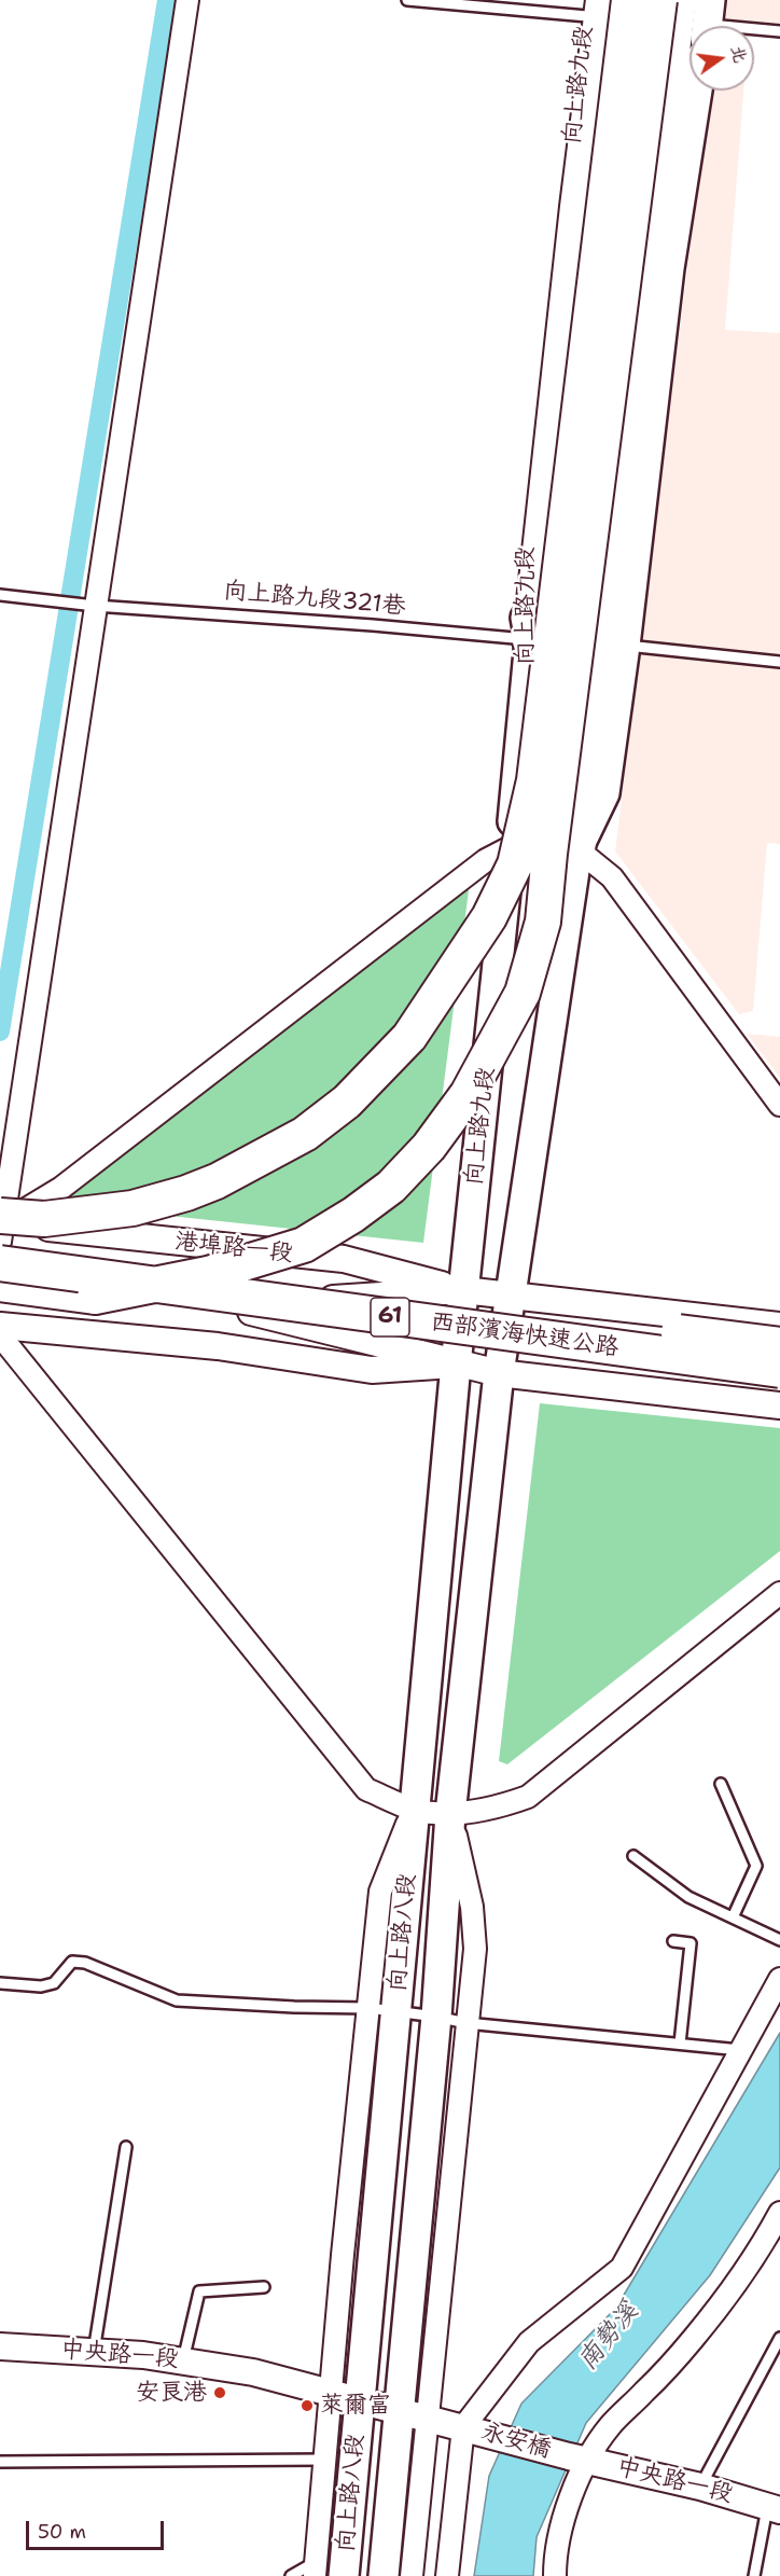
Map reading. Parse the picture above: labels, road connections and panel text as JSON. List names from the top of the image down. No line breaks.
{"streets":{"highway":["61","西部濱海快速公路"],"main road":["向上路九段","向上路八段"],"street":["港埠路一段","中央路一段","永安橋"],"lane":["向上路九段321巷"]},"crossings":[["向上路九段","向上路九段321巷"],["向上路九段","港埠路一段"],["向上路九段","向上路八段"],["港埠路一段","西部濱海快速公路"],["港埠路一段","向上路八段"],["向上路八段","中央路一段"],["中央路一段","永安橋"]],"water":["南勢溪"],"places":["安良港","萊爾富"],"scale_bar":"50 m","north":"right"}
